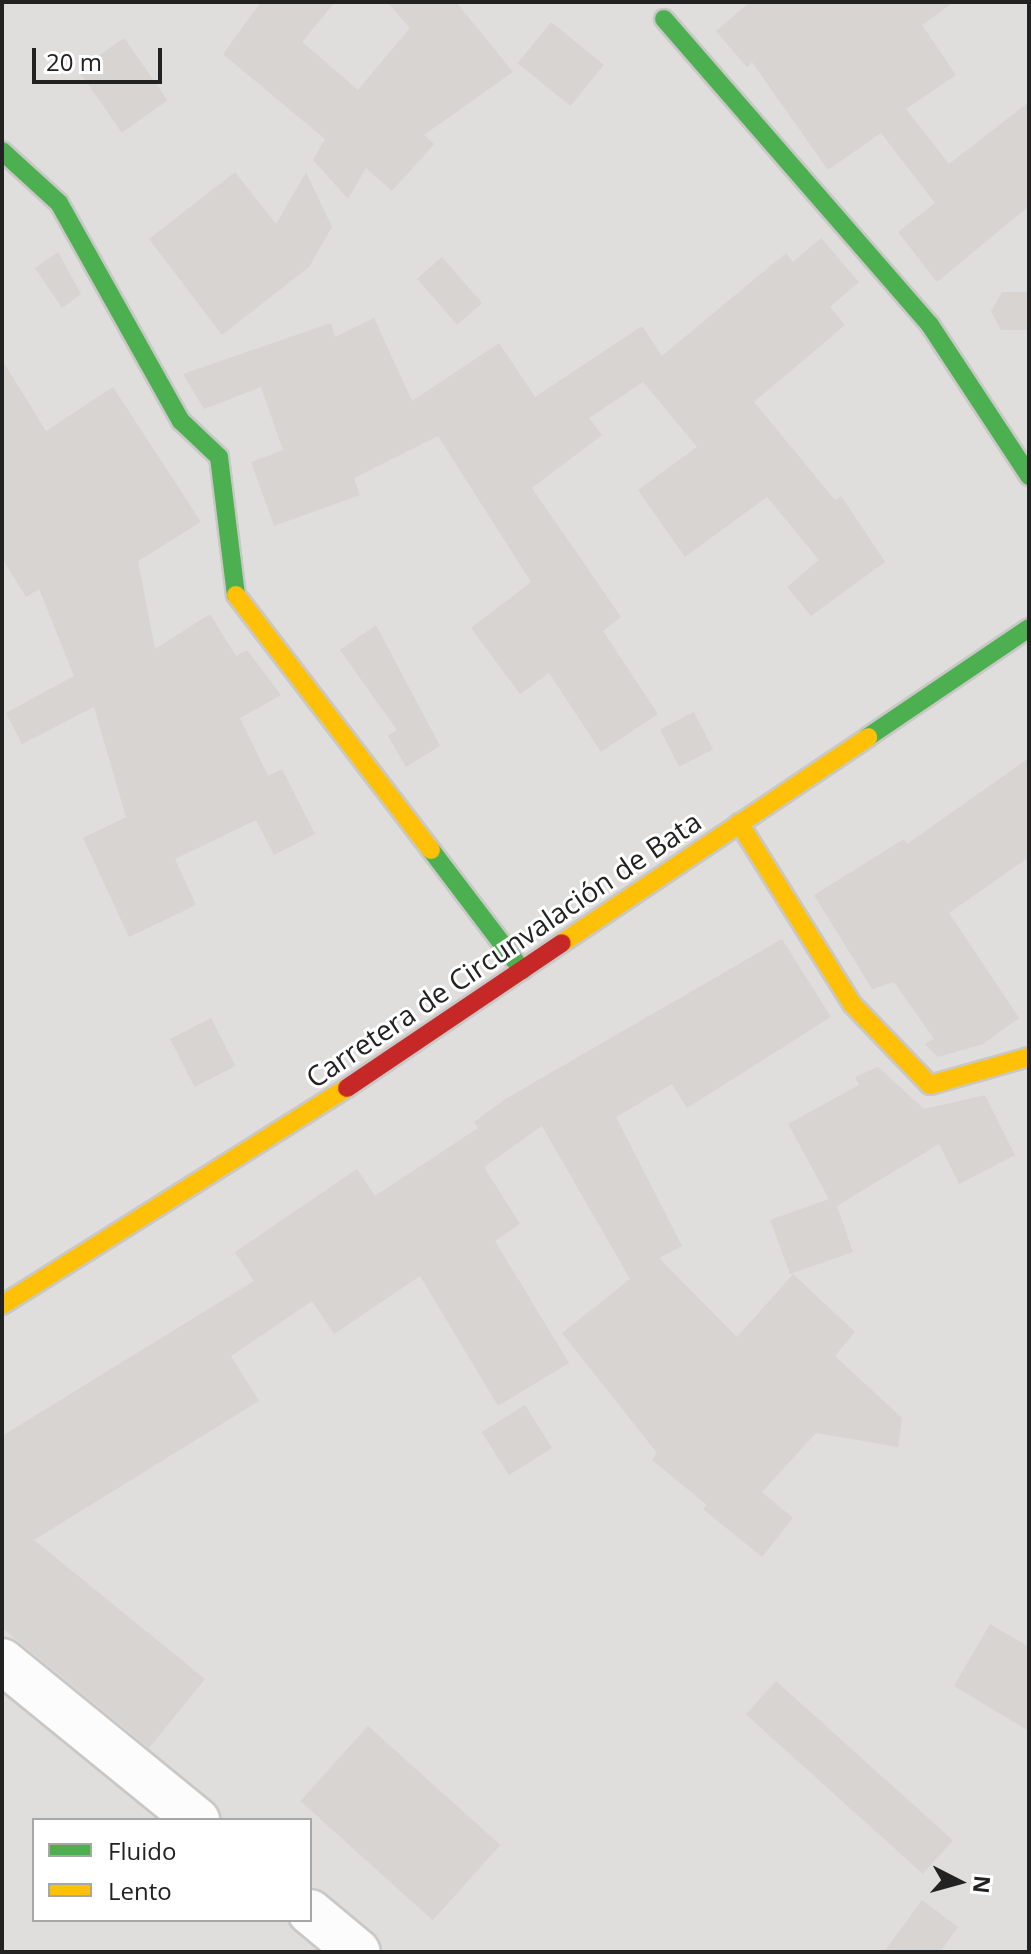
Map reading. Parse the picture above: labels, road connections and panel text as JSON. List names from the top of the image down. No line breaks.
{"streets":{"street":["Carretera de Circunvalación de Bata"]},"legend":["Fluido","Lento"],"scale_bar":"20 m","north":"right"}
